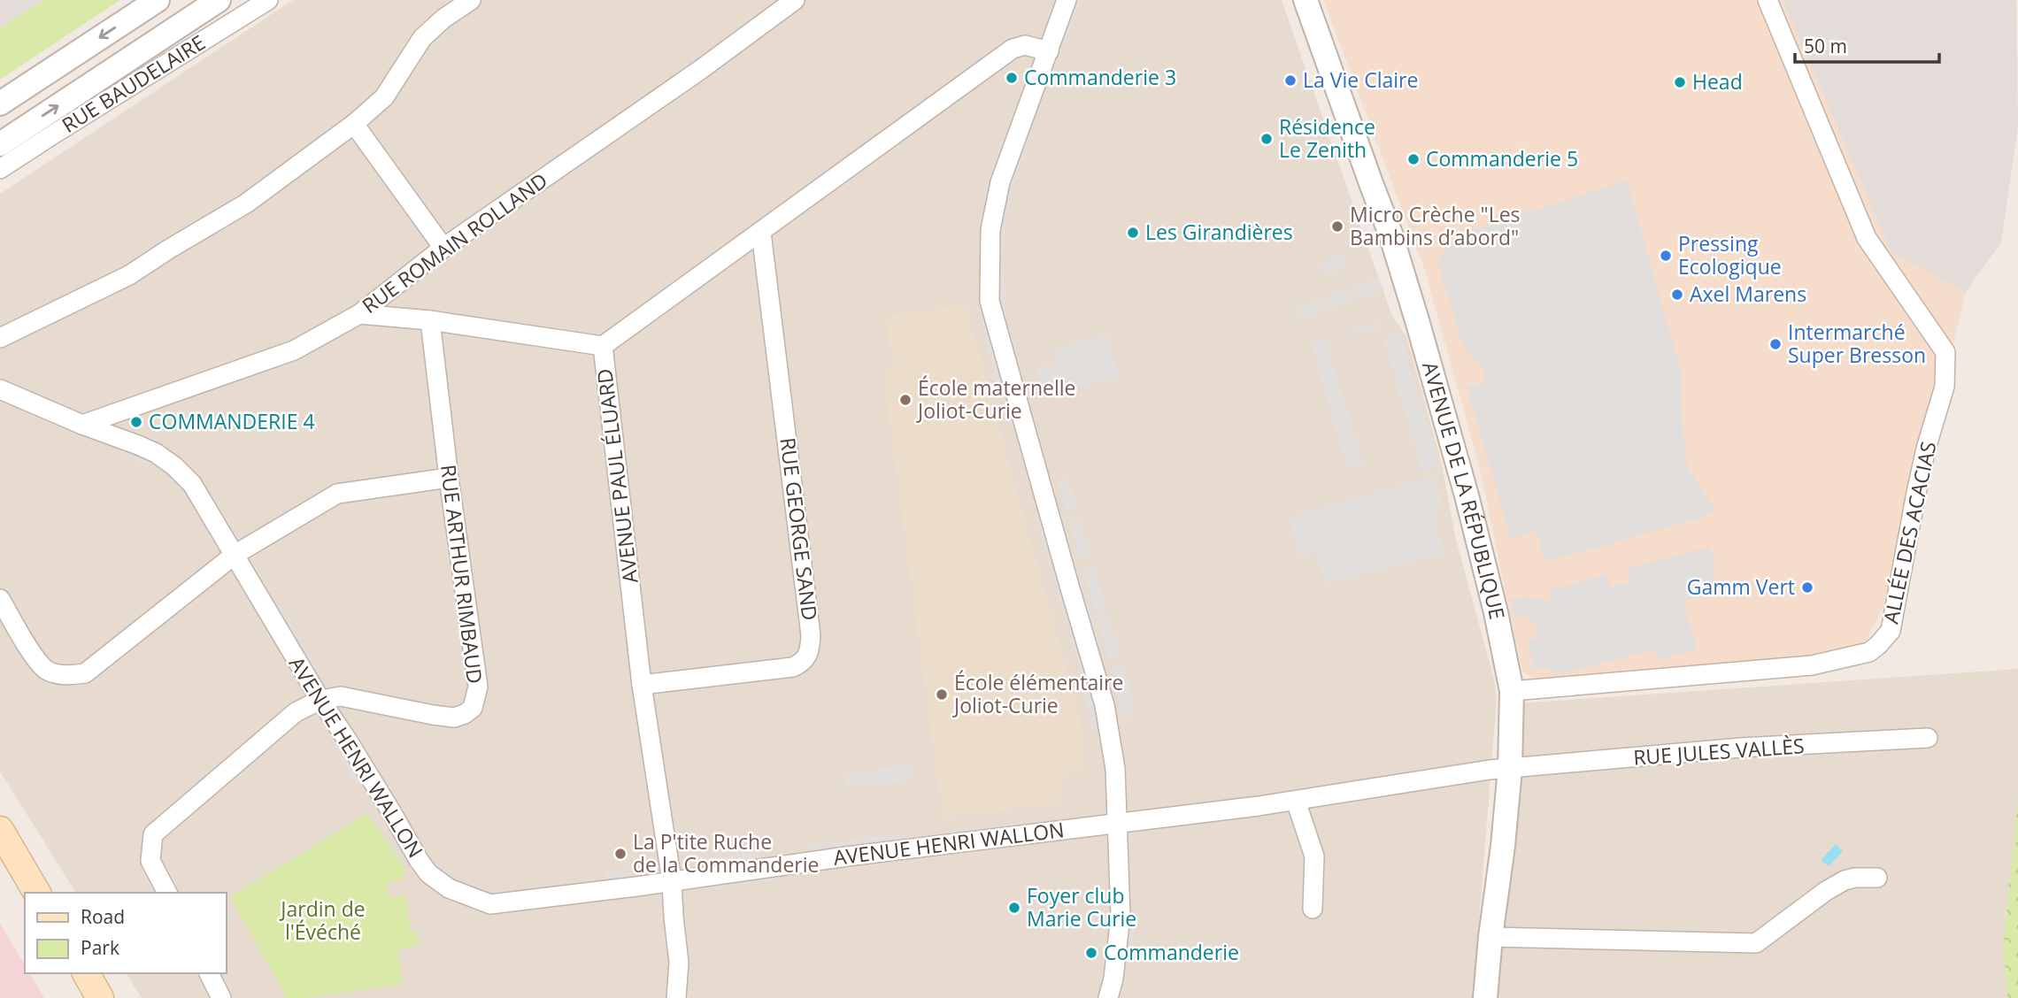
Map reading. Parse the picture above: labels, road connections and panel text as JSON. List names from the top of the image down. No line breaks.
{"streets":{"street":["RUE BAUDELAIRE","RUE ROMAIN ROLLAND","AVENUE PAUL ÉLUARD","AVENUE DE LA RÉPUBLIQUE","RUE GEORGE SAND","ALLÉE DES ACACIAS","RUE ARTHUR RIMBAUD","RUE JULES VALLÈS","AVENUE HENRI WALLON"]},"crossings":[["RUE ROMAIN ROLLAND","AVENUE HENRI WALLON"],["AVENUE PAUL ÉLUARD","RUE GEORGE SAND"],["AVENUE PAUL ÉLUARD","AVENUE HENRI WALLON"],["AVENUE DE LA RÉPUBLIQUE","ALLÉE DES ACACIAS"],["AVENUE DE LA RÉPUBLIQUE","RUE JULES VALLÈS"],["AVENUE DE LA RÉPUBLIQUE","AVENUE HENRI WALLON"],["RUE ARTHUR RIMBAUD","AVENUE HENRI WALLON"],["RUE JULES VALLÈS","AVENUE HENRI WALLON"]],"parks":["Jardin de l'Évéché"],"places":["Commanderie 3","La Vie Claire","Head","Résidence Le Zenith","Commanderie 5","Micro Crèche \"Les Bambins d’abord\"","Les Girandières","Pressing Ecologique","Axel Marens","Intermarché Super Bresson","École maternelle Joliot-Curie","COMMANDERIE 4","Gamm Vert","École élémentaire Joliot-Curie","La P'tite Ruche de la Commanderie","Foyer club Marie Curie","Commanderie"],"legend":["Road","Park"],"scale_bar":"50 m"}
